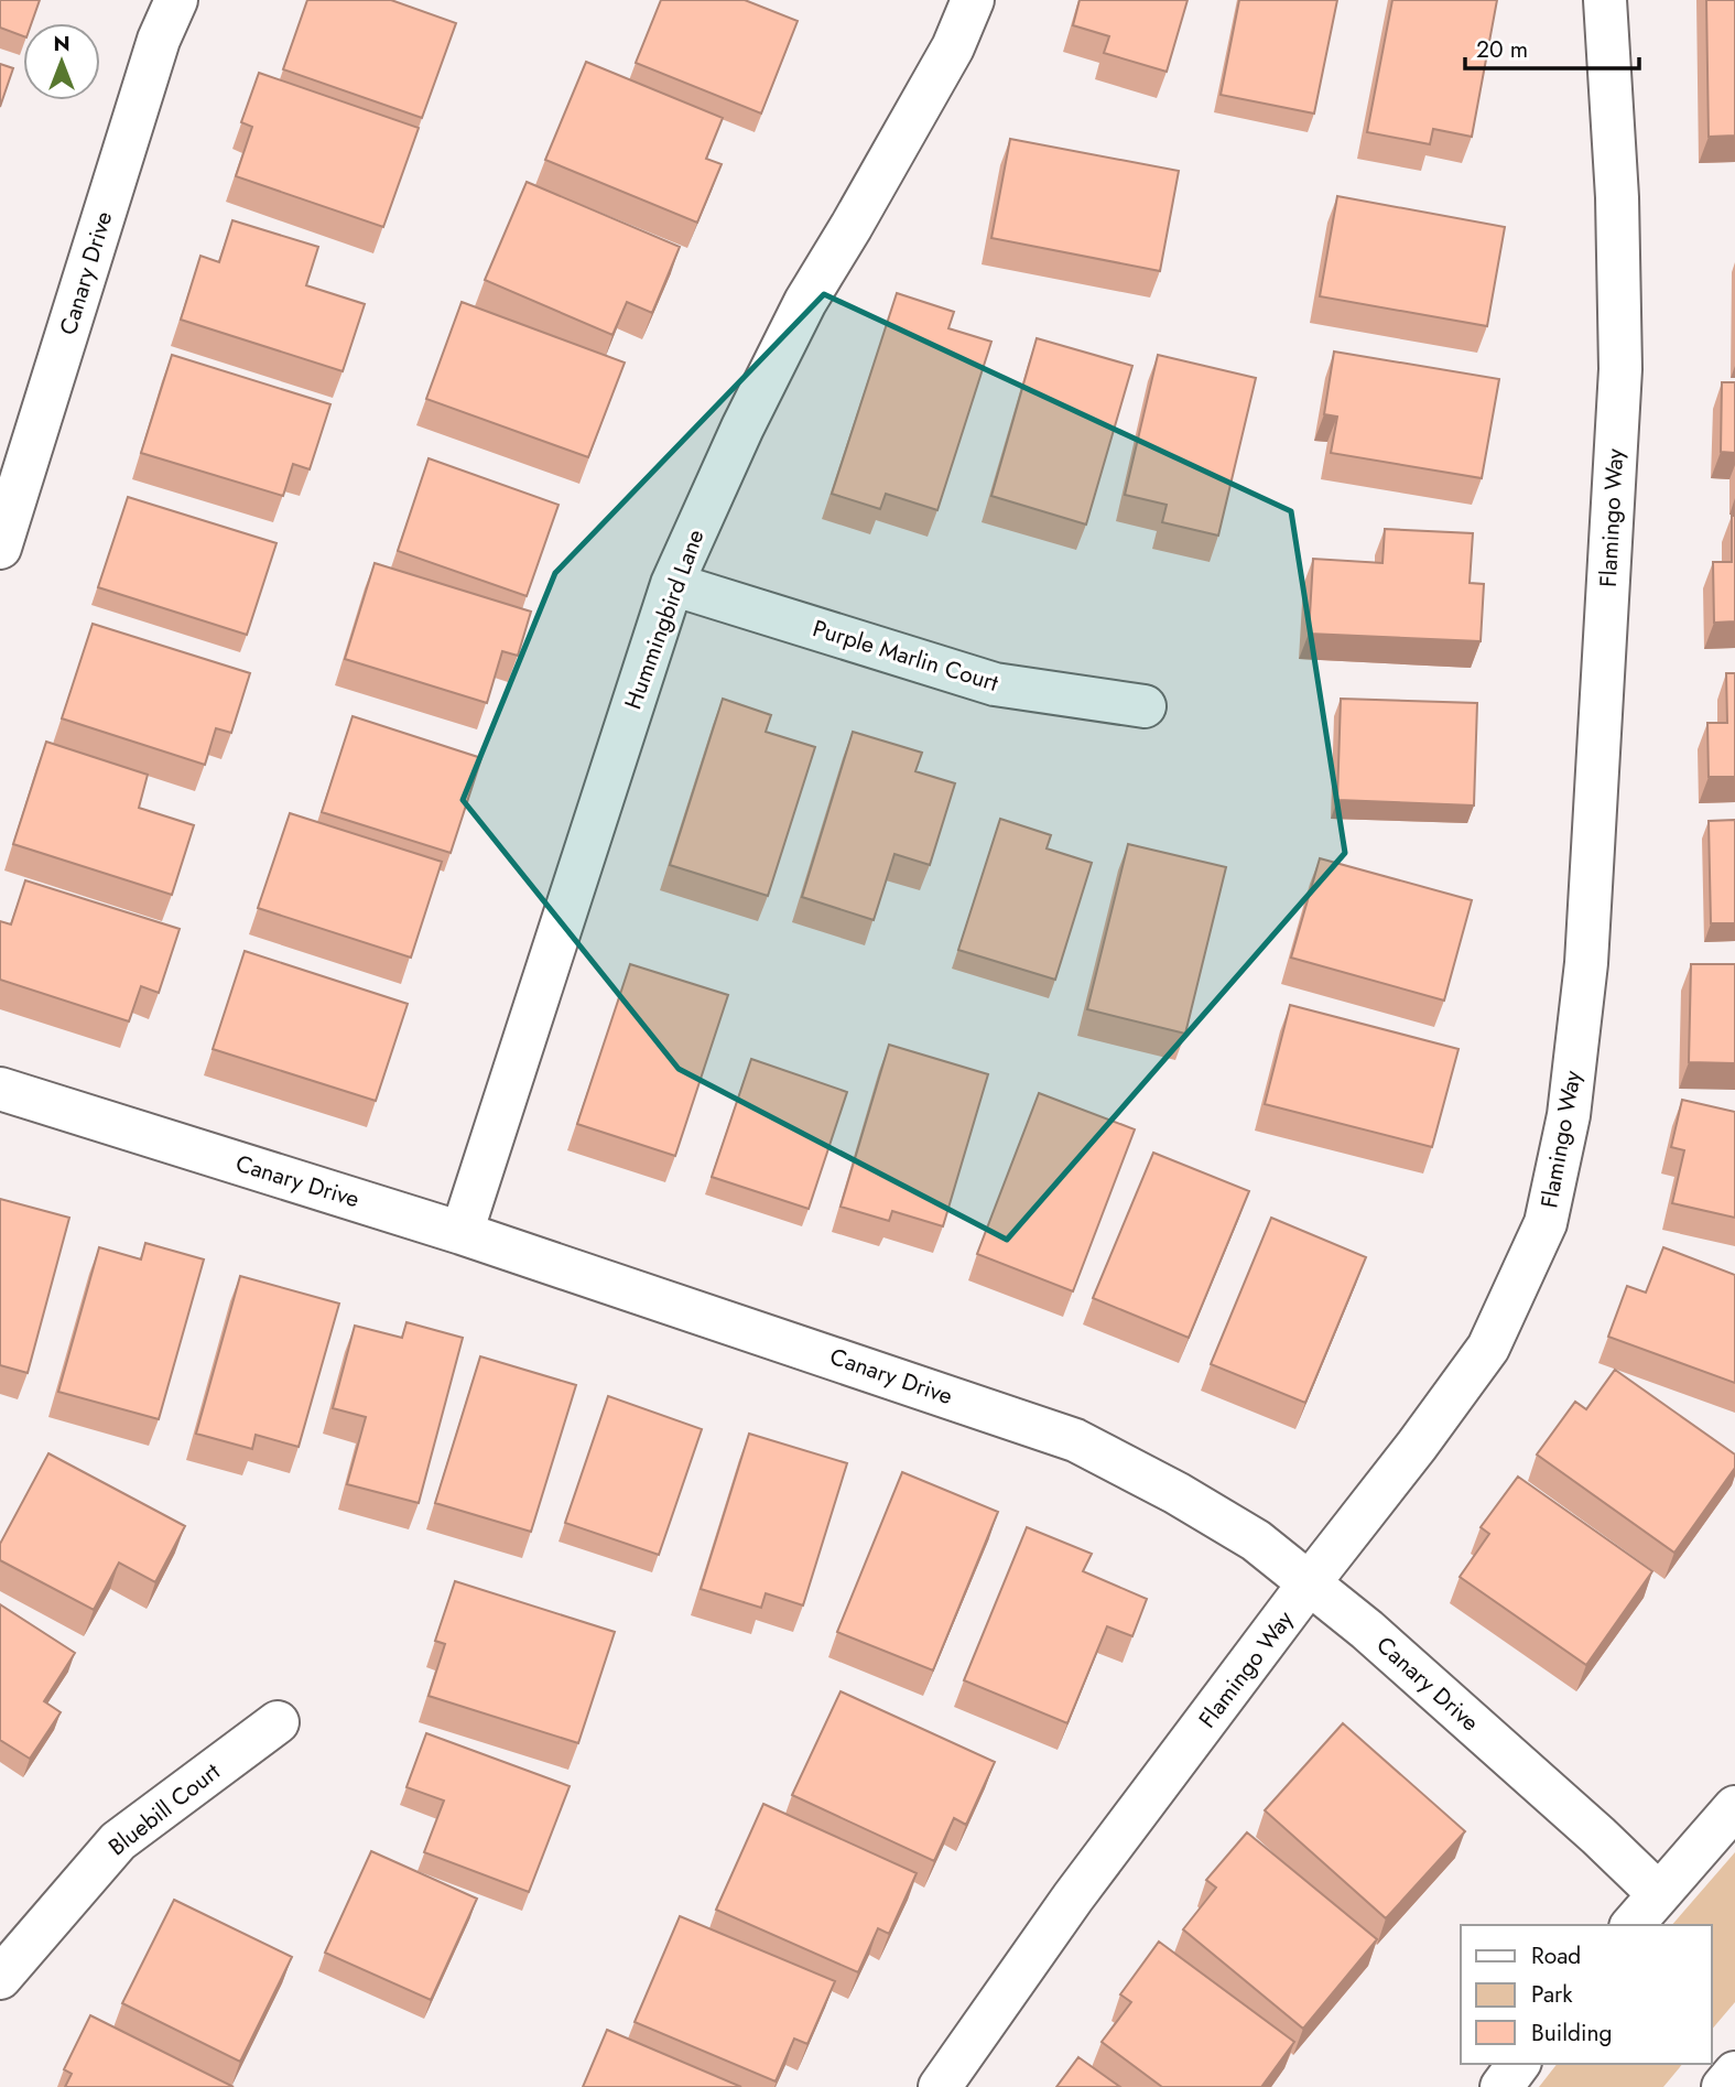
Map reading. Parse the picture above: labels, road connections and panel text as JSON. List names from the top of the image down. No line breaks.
{"streets":{"street":["Canary Drive","Flamingo Way","Hummingbird Lane","Purple Marlin Court","Bluebill Court"]},"crossings":[["Canary Drive","Flamingo Way"],["Canary Drive","Hummingbird Lane"],["Hummingbird Lane","Purple Marlin Court"]],"legend":["Road","Park","Building"],"scale_bar":"20 m","north":"top"}
